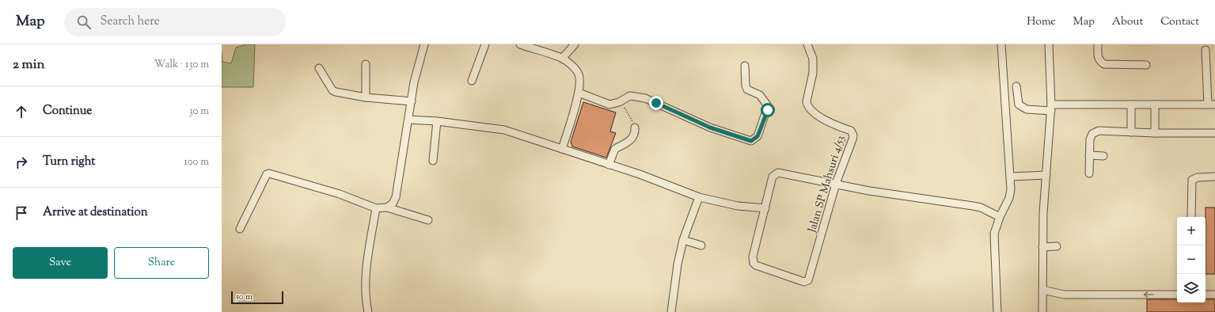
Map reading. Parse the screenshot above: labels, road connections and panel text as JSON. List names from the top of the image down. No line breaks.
{"streets":{"street":["Jalan SP Mahsuri 4/53"]},"scale_bar":"50 m","page":{"header":"Map","search":"Search here","nav":["Home","Map","About","Contact"],"heading":["2 min","Walk · 130 m"],"list":[["Continue","30 m"],["Turn right","100 m"],"Arrive at destination"],"map_buttons":["+","−"],"buttons":["Save","Share"],"scale":"50 m"}}
